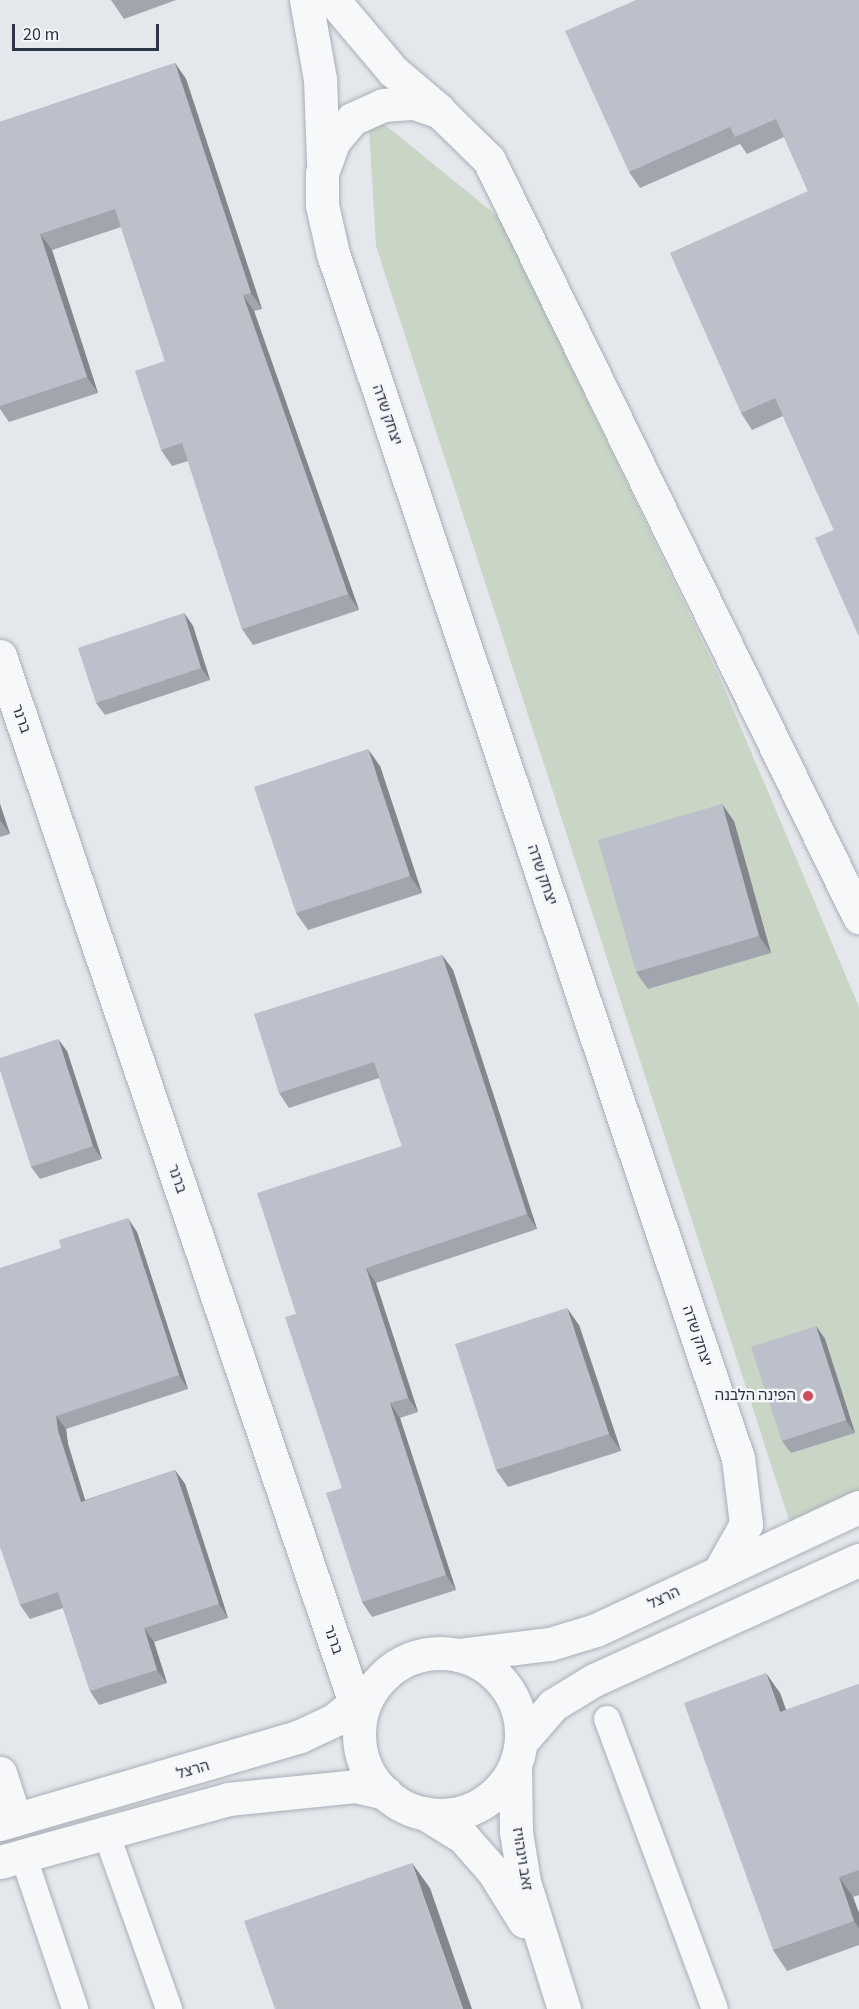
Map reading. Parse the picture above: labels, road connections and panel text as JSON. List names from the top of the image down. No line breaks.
{"streets":{"street":["יצחק שדה","ברנר","הרצל","זאב וינהויז"]},"crossings":[["יצחק שדה","הרצל"],["ברנר","הרצל"],["ברנר","זאב וינהויז"],["הרצל","זאב וינהויז"]],"places":["הפינה הלבנה"],"scale_bar":"20 m"}
